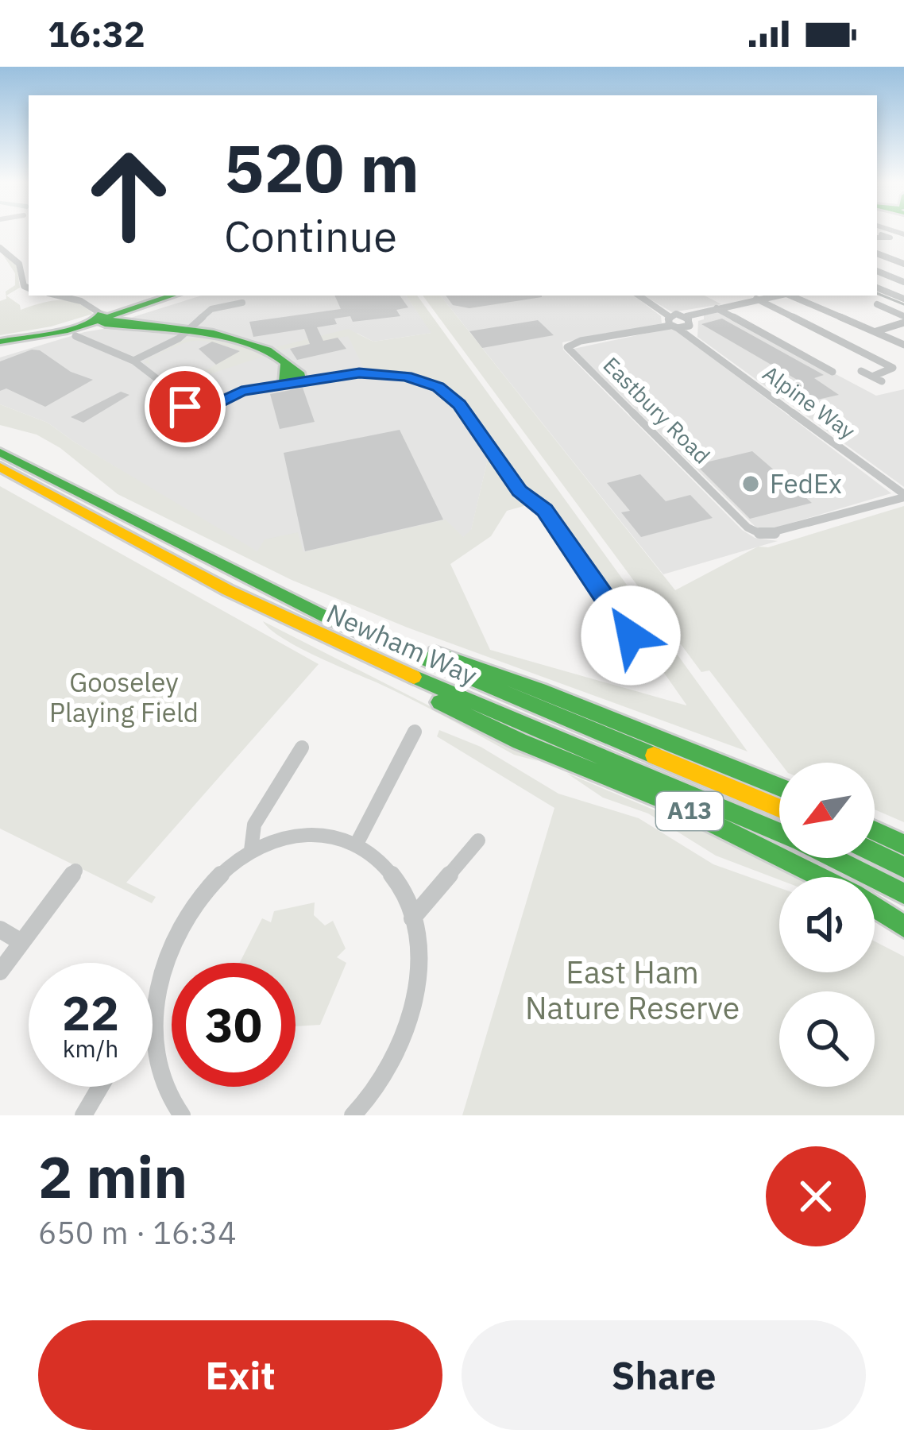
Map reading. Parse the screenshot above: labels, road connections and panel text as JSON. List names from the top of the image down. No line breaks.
{"streets":{"main road":["Newham Way","A13"],"street":["Alpine Way","Eastbury Road"]},"crossings":[["Alpine Way","Eastbury Road"],["Newham Way","A13"]],"parks":["Gooseley Playing Field","East Ham Nature Reserve"],"places":["FedEx"],"north":"bottom left","page":{"status":"16:32","turn":["520 m","Continue"],"speed":"22 km/h","limit":"30","heading":["2 min","650 m · 16:34"],"buttons":["Exit","Share"]}}
